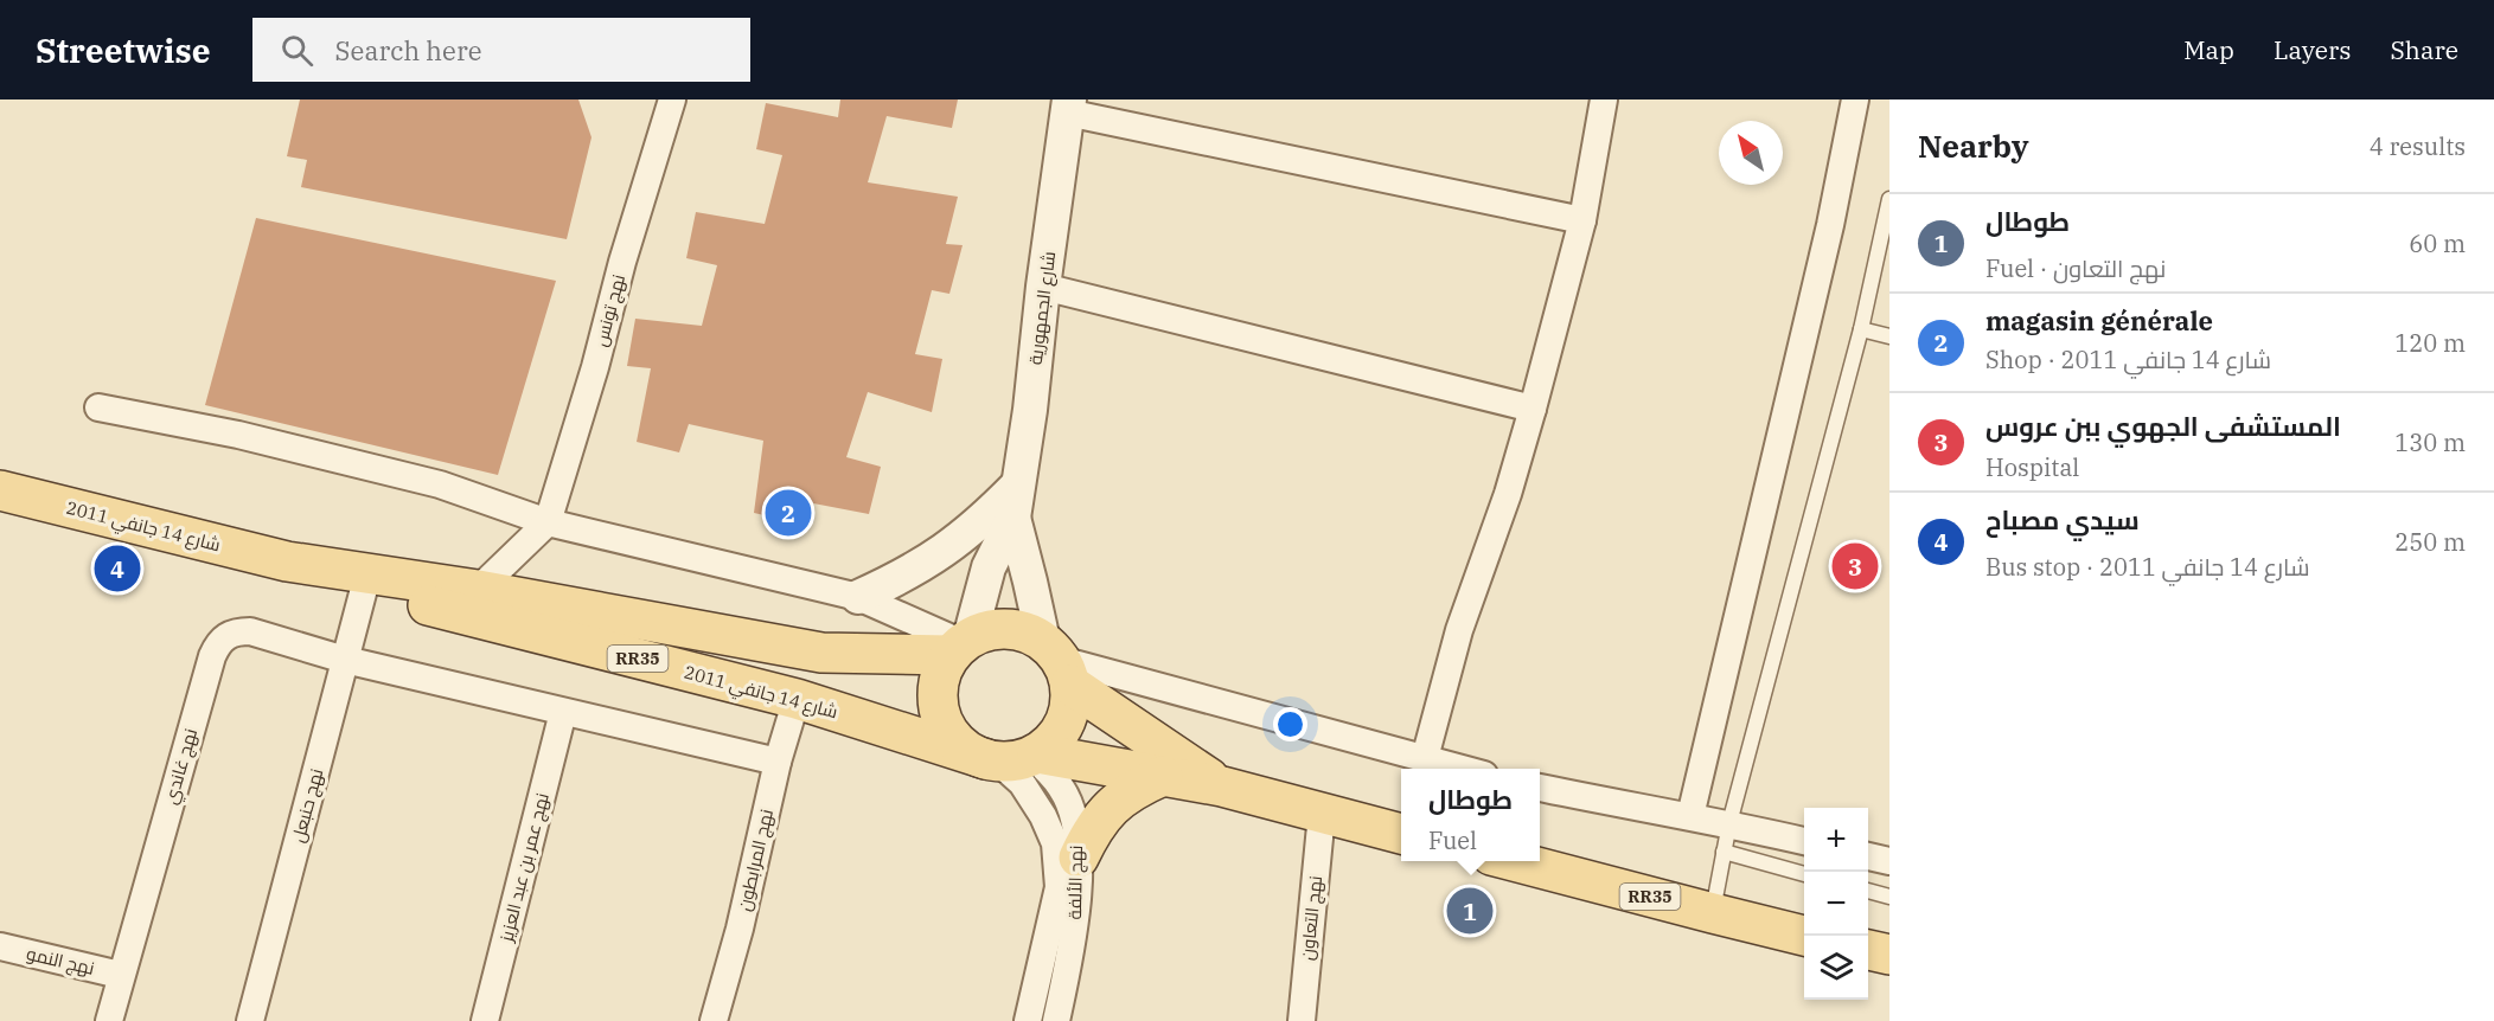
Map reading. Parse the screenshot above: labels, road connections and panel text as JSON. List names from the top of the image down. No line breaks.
{"streets":{"main road":["شارع 14 جانفي 2011","RR35"],"street":["شارع الجمهورية","نهج تونس","نهج غاندي","نهج حنبعل","نهج المرابطون","نهج عمر بن عبد العزيز","نهج الألفة","نهج التعاون","نهج النمو"]},"crossings":[["شارع 14 جانفي 2011","RR35"],["شارع 14 جانفي 2011","نهج حنبعل"],["شارع 14 جانفي 2011","نهج المرابطون"],["شارع 14 جانفي 2011","نهج الألفة"],["RR35","نهج الألفة"],["RR35","نهج التعاون"],["نهج غاندي","نهج حنبعل"],["نهج غاندي","نهج النمو"]],"north":"top left","page":{"header":"Streetwise","search":"Search here","nav":["Map","Layers","Share"],"heading":["Nearby","4 results"],"list":[{"mark":"1","name":"طوطال","note":"Fuel · نهج التعاون","value":"60 m"},{"mark":"2","name":"magasin générale","note":"Shop · شارع 14 جانفي 2011","value":"120 m"},{"mark":"3","name":"المستشفى الجهوي ببن عروس","note":"Hospital","value":"130 m"},{"mark":"4","name":"سيدي مصباح","note":"Bus stop · شارع 14 جانفي 2011","value":"250 m"}],"pins":["2","3","4","1"],"popup":["طوطال","Fuel"],"map_buttons":["+","−"]}}
